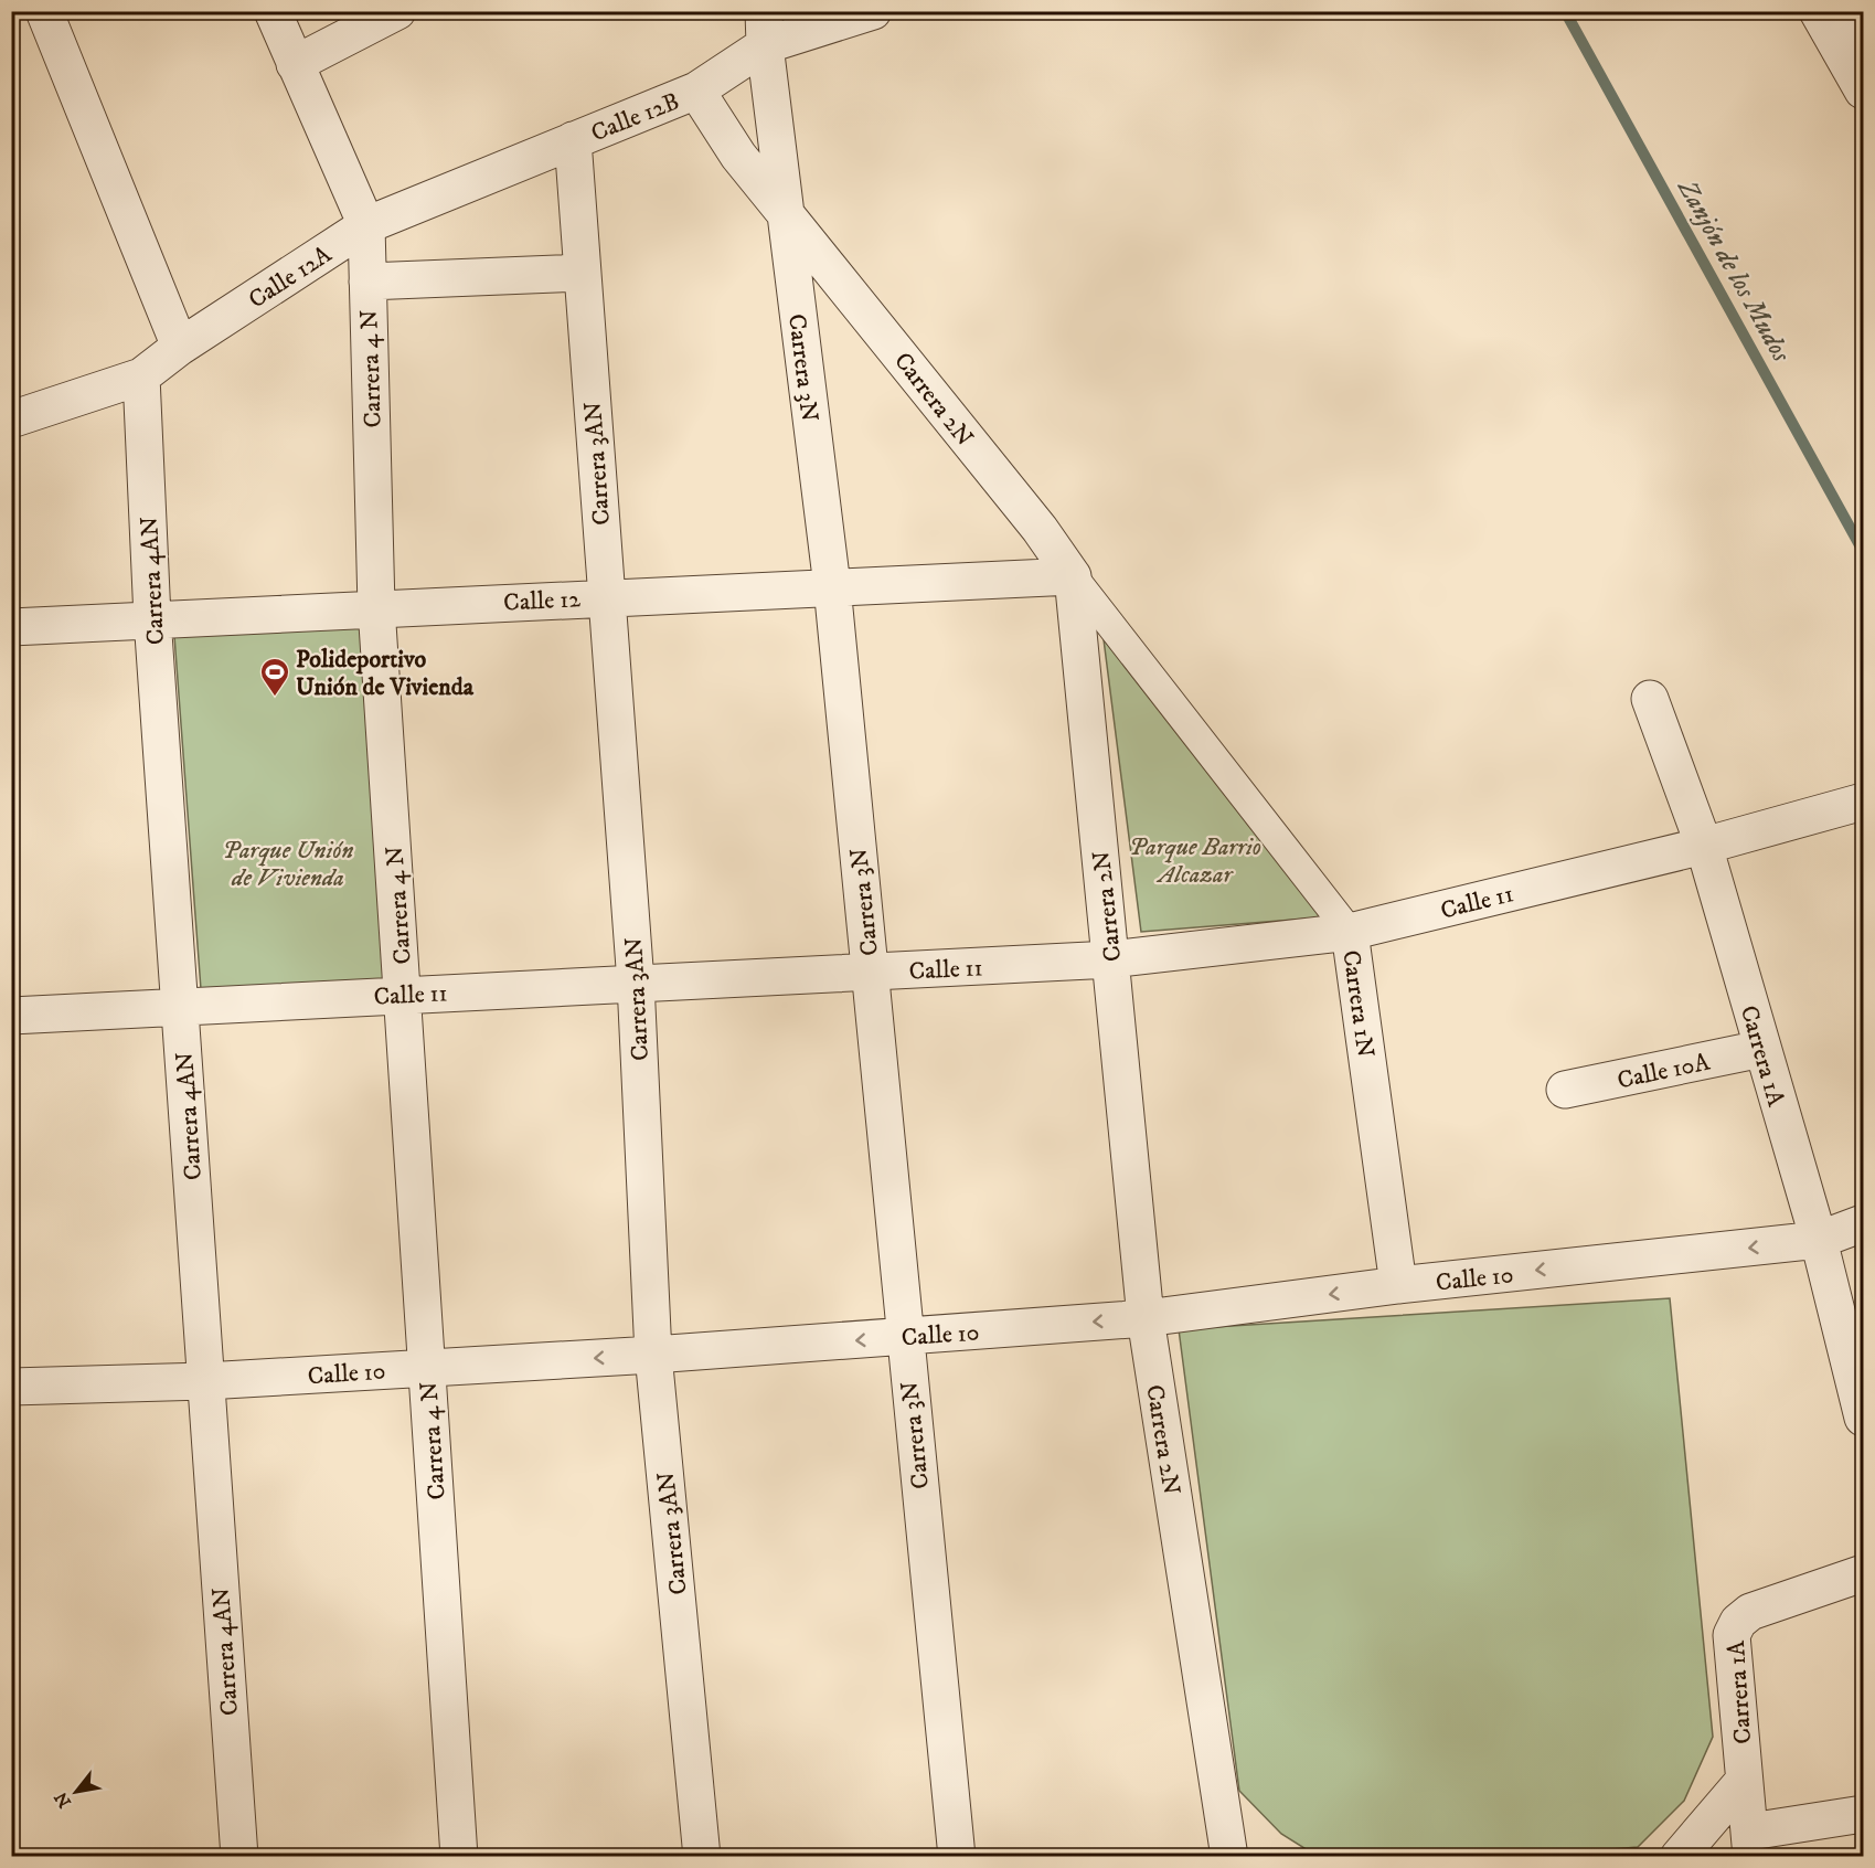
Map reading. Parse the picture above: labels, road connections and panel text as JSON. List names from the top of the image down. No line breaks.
{"streets":{"street":["Calle 12B","Calle 12A","Carrera 3N","Carrera 4 N","Carrera 2N","Carrera 3AN","Carrera 4AN","Calle 12","Calle 11","Carrera 1N","Carrera 1A","Calle 10A","Calle 10"]},"crossings":[["Calle 12B","Calle 12A"],["Calle 12B","Carrera 3AN"],["Calle 12A","Carrera 4 N"],["Calle 12A","Carrera 3AN"],["Calle 12A","Carrera 4AN"],["Carrera 3N","Carrera 2N"],["Carrera 3N","Calle 12"],["Carrera 3N","Calle 11"],["Carrera 3N","Calle 10"],["Carrera 4 N","Calle 12"],["Carrera 4 N","Calle 11"],["Carrera 4 N","Calle 10"],["Carrera 2N","Calle 12"],["Carrera 2N","Calle 11"],["Carrera 2N","Carrera 1N"],["Carrera 2N","Calle 10"],["Carrera 3AN","Calle 12"],["Carrera 3AN","Calle 11"],["Carrera 3AN","Calle 10"],["Carrera 4AN","Calle 12"],["Carrera 4AN","Calle 11"],["Carrera 4AN","Calle 10"],["Calle 12","Carrera 1N"],["Calle 11","Carrera 1N"],["Calle 11","Carrera 1A"],["Carrera 1N","Calle 10"],["Carrera 1A","Calle 10A"],["Carrera 1A","Calle 10"]],"one_way":["Calle 10"],"water":["Zanjón de los Mudos"],"parks":["Parque Barrio Alcazar","Parque Unión de Vivienda"],"places":{"sports":["Polideportivo Unión de Vivienda"]},"north":"bottom left"}
